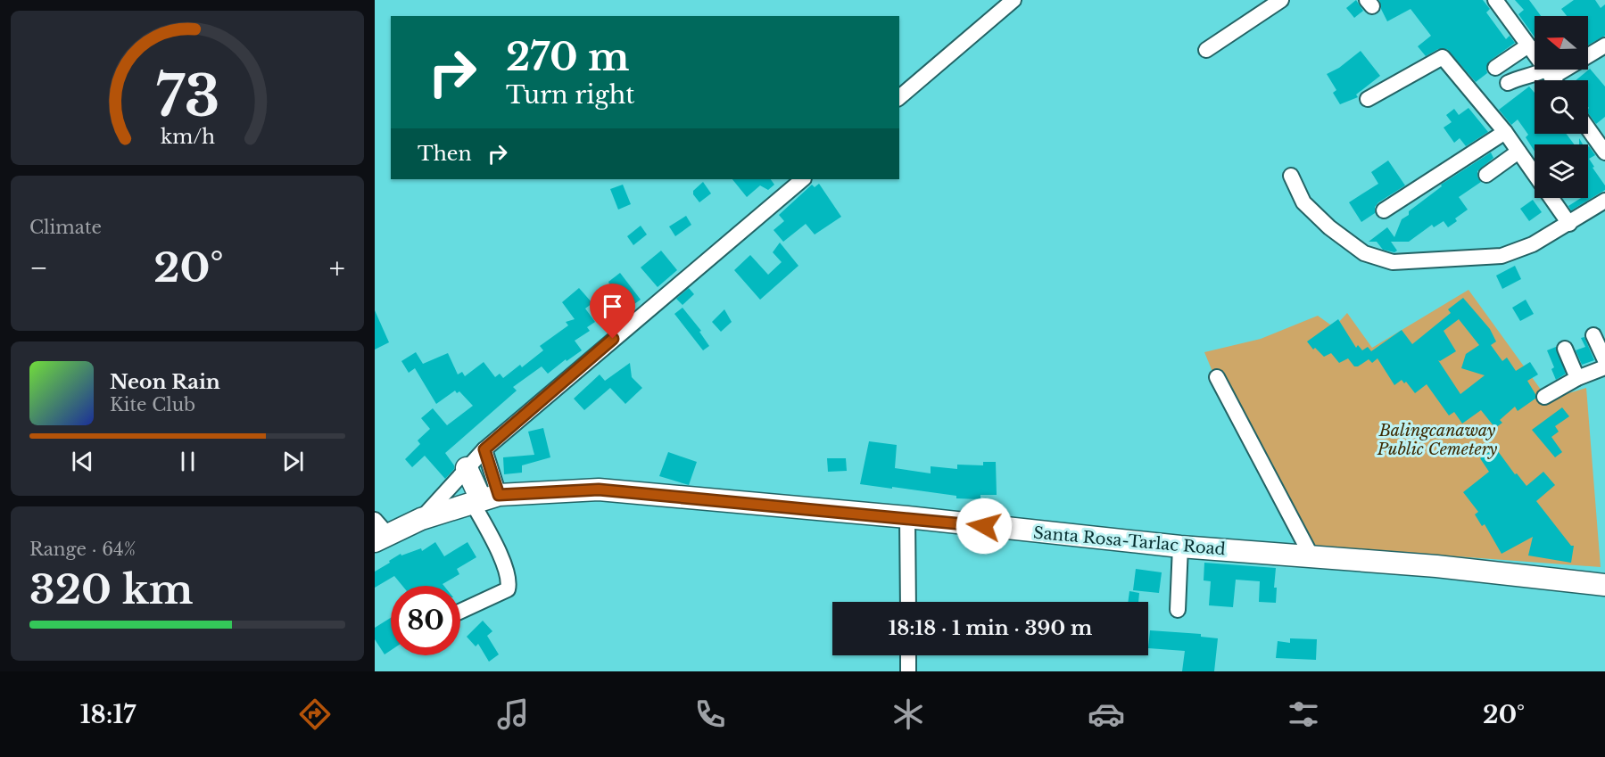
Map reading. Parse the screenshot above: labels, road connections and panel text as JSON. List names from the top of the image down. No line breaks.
{"streets":{"highway":["Santa Rosa-Tarlac Road"]},"parks":["Balingcanaway Public Cemetery"],"north":"left","page":{"turn":["270 m","Turn right"],"then":"Then","tile":["Climate",["Range · 64%","320 km"]],"heat":["−","20°","+"],"song":["Neon Rain","Kite Club"],"limit":"80","trip":"18:18 · 1 min · 390 m","tabs":["18:17","20°"],"gauge":["73","km/h"]}}
